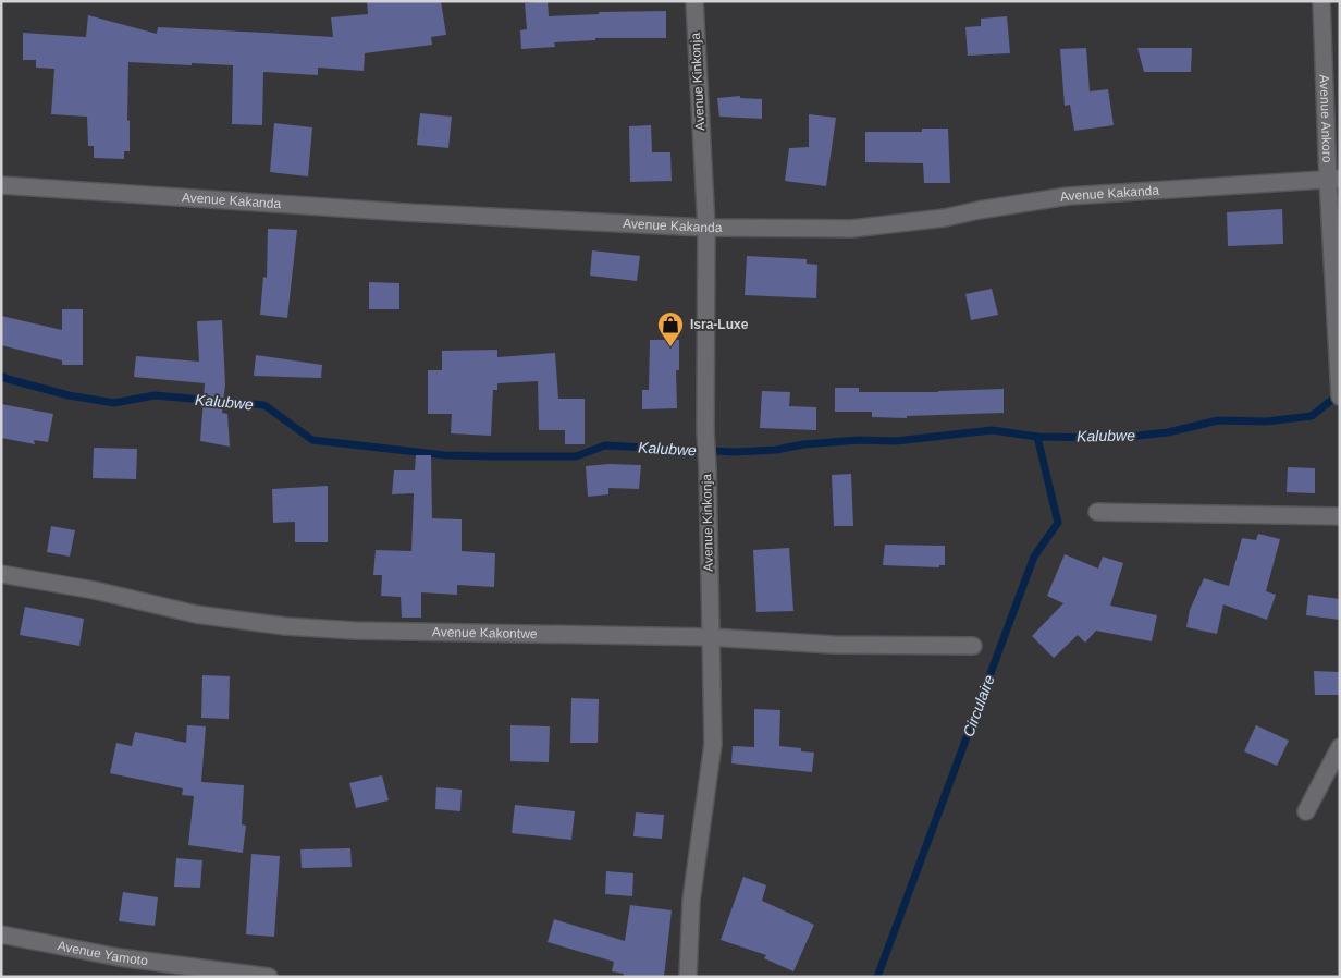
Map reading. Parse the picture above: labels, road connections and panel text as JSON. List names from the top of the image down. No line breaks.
{"streets":{"street":["Avenue Kinkonja","Avenue Ankoro","Avenue Kakanda","Avenue Kakontwe","Avenue Yamoto"]},"crossings":[["Avenue Kinkonja","Avenue Kakanda"],["Avenue Kinkonja","Avenue Kakontwe"],["Avenue Ankoro","Avenue Kakanda"]],"water":["Kalubwe","Circulaire"],"places":{"shop":["Isra-Luxe"]}}
